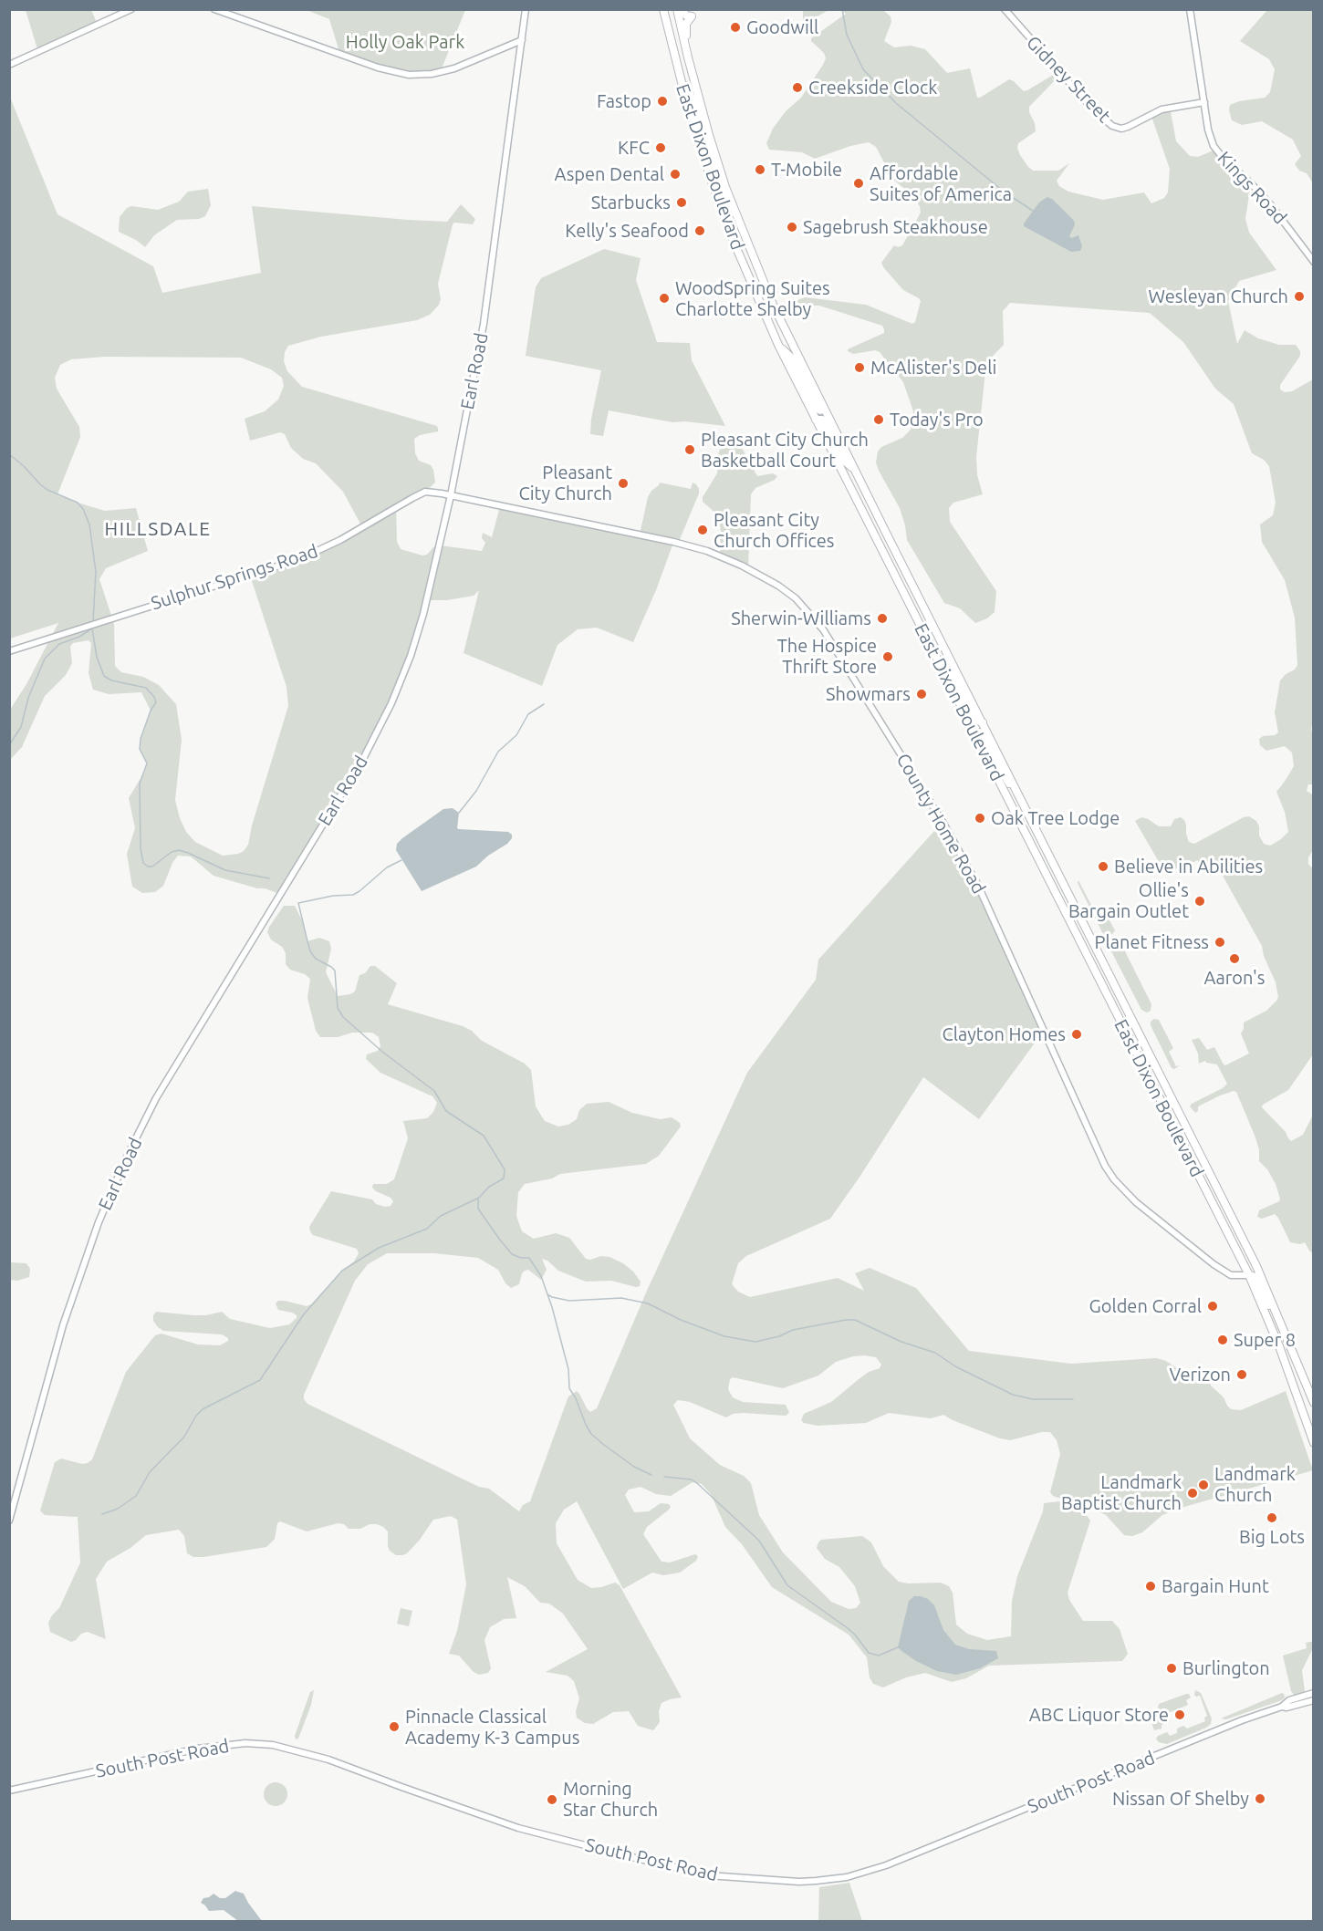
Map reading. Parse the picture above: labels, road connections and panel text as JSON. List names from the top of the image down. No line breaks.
{"streets":{"highway":["East Dixon Boulevard"],"main road":["Gidney Street","Kings Road","Earl Road","Sulphur Springs Road","County Home Road","South Post Road"]},"crossings":[["Gidney Street","Kings Road"],["East Dixon Boulevard","County Home Road"],["Earl Road","Sulphur Springs Road"],["Earl Road","County Home Road"],["Sulphur Springs Road","County Home Road"]],"districts":["HILLSDALE"],"parks":["Holly Oak Park"],"places":["Goodwill","Creekside Clock","Fastop","KFC","T-Mobile","Aspen Dental","Affordable Suites of America","Starbucks","Sagebrush Steakhouse","Kelly's Seafood","Wesleyan Church","WoodSpring Suites Charlotte Shelby","McAlister's Deli","Today's Pro","Pleasant City Church Basketball Court","Pleasant City Church","Pleasant City Church Offices","Sherwin-Williams","The Hospice Thrift Store","Showmars","Oak Tree Lodge","Believe in Abilities","Ollie's Bargain Outlet","Planet Fitness","Aaron's","Clayton Homes","Golden Corral","Super 8","Verizon","Landmark Church","Landmark Baptist Church","Big Lots","Bargain Hunt","Burlington","ABC Liquor Store","Pinnacle Classical Academy K-3 Campus","Nissan Of Shelby","Morning Star Church"]}
